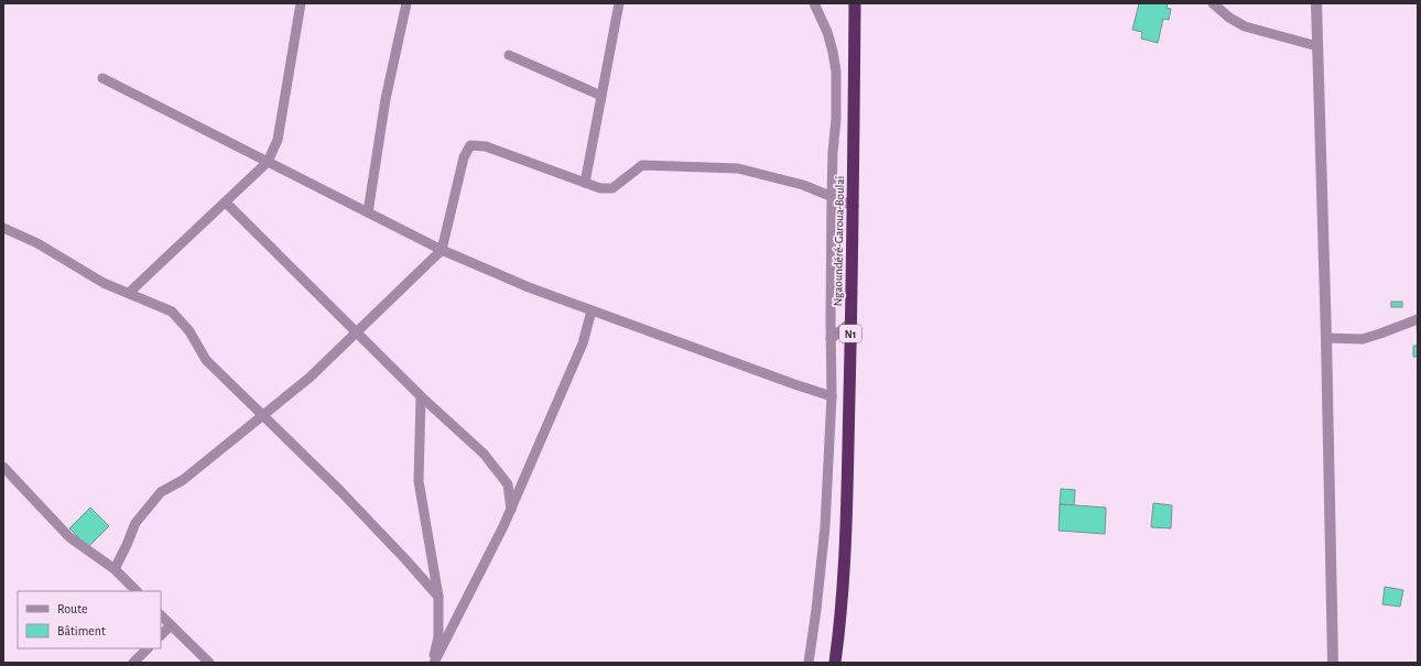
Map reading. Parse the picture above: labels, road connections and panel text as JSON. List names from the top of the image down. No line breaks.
{"streets":{"highway":["Ngaoundéré-Garoua-Boulai","N1"]},"legend":["Route","Bâtiment"]}
